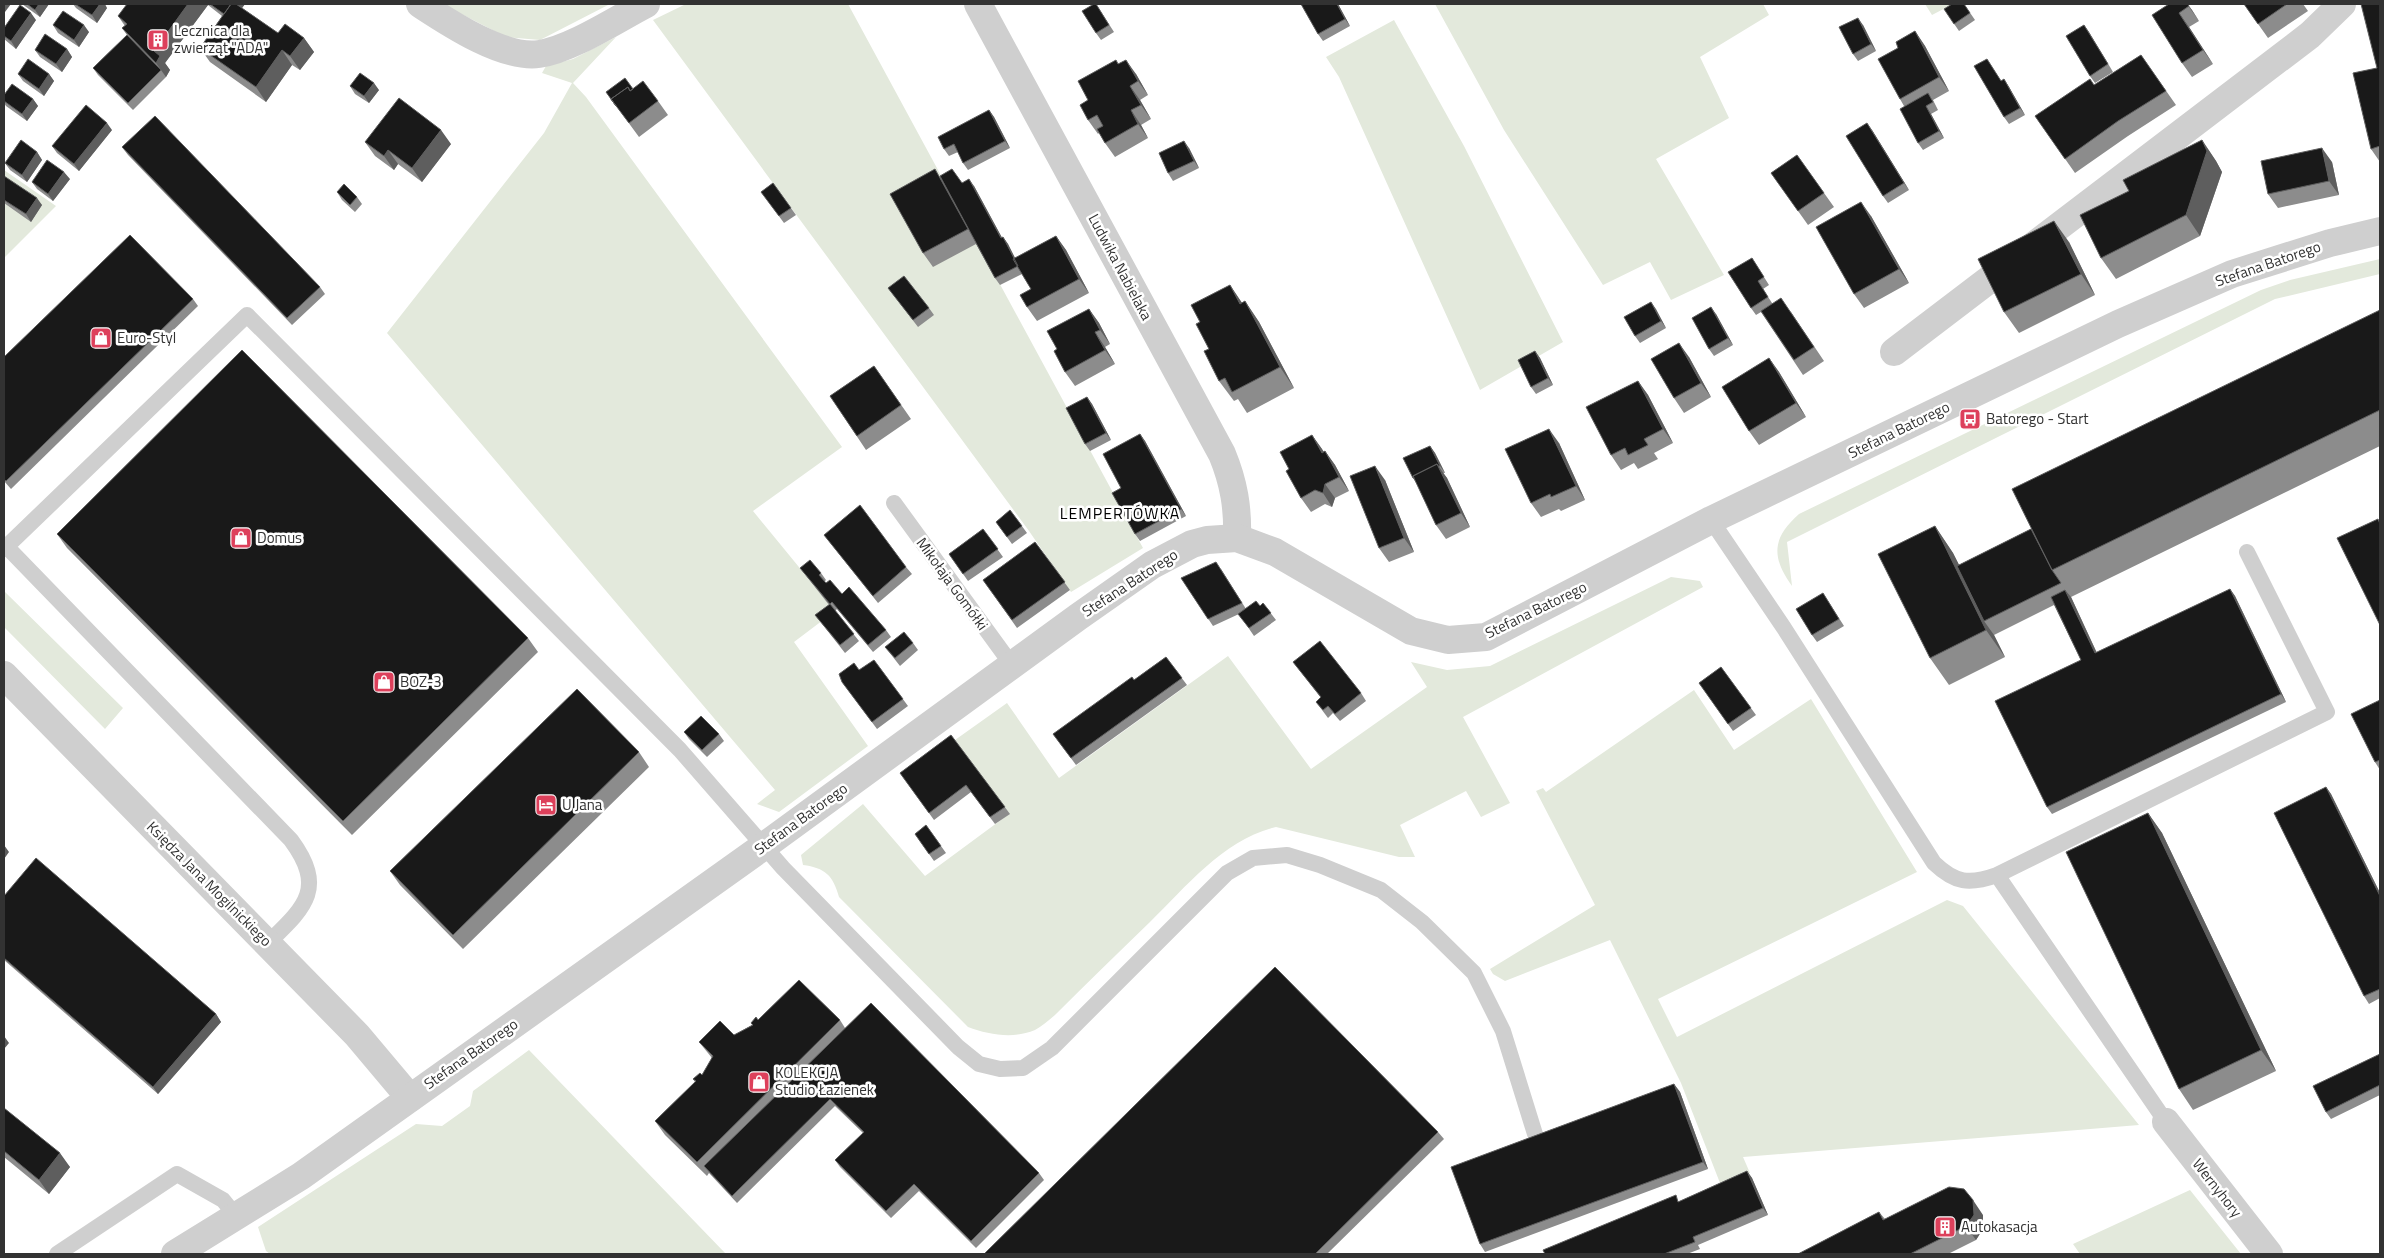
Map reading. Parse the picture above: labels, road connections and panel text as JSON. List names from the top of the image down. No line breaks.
{"streets":{"street":["Stefana Batorego","Ludwika Nabielaka","Księdza Jana Mogilnickiego","Wernyhory"],"lane":["Mikołaja Gomółki"]},"crossings":[["Stefana Batorego","Ludwika Nabielaka"],["Stefana Batorego","Mikołaja Gomółki"],["Stefana Batorego","Księdza Jana Mogilnickiego"]],"districts":["LEMPERTÓWKA"],"places":{"building":["Lecznica dla zwierząt \"ADA\"","Autokasacja"],"shop":["Euro-Styl","Domus","BOZ-3","KOLEKCJA Studio Łazienek"],"bus stop":["Batorego - Start"],"hotel":["U Jana"]}}
